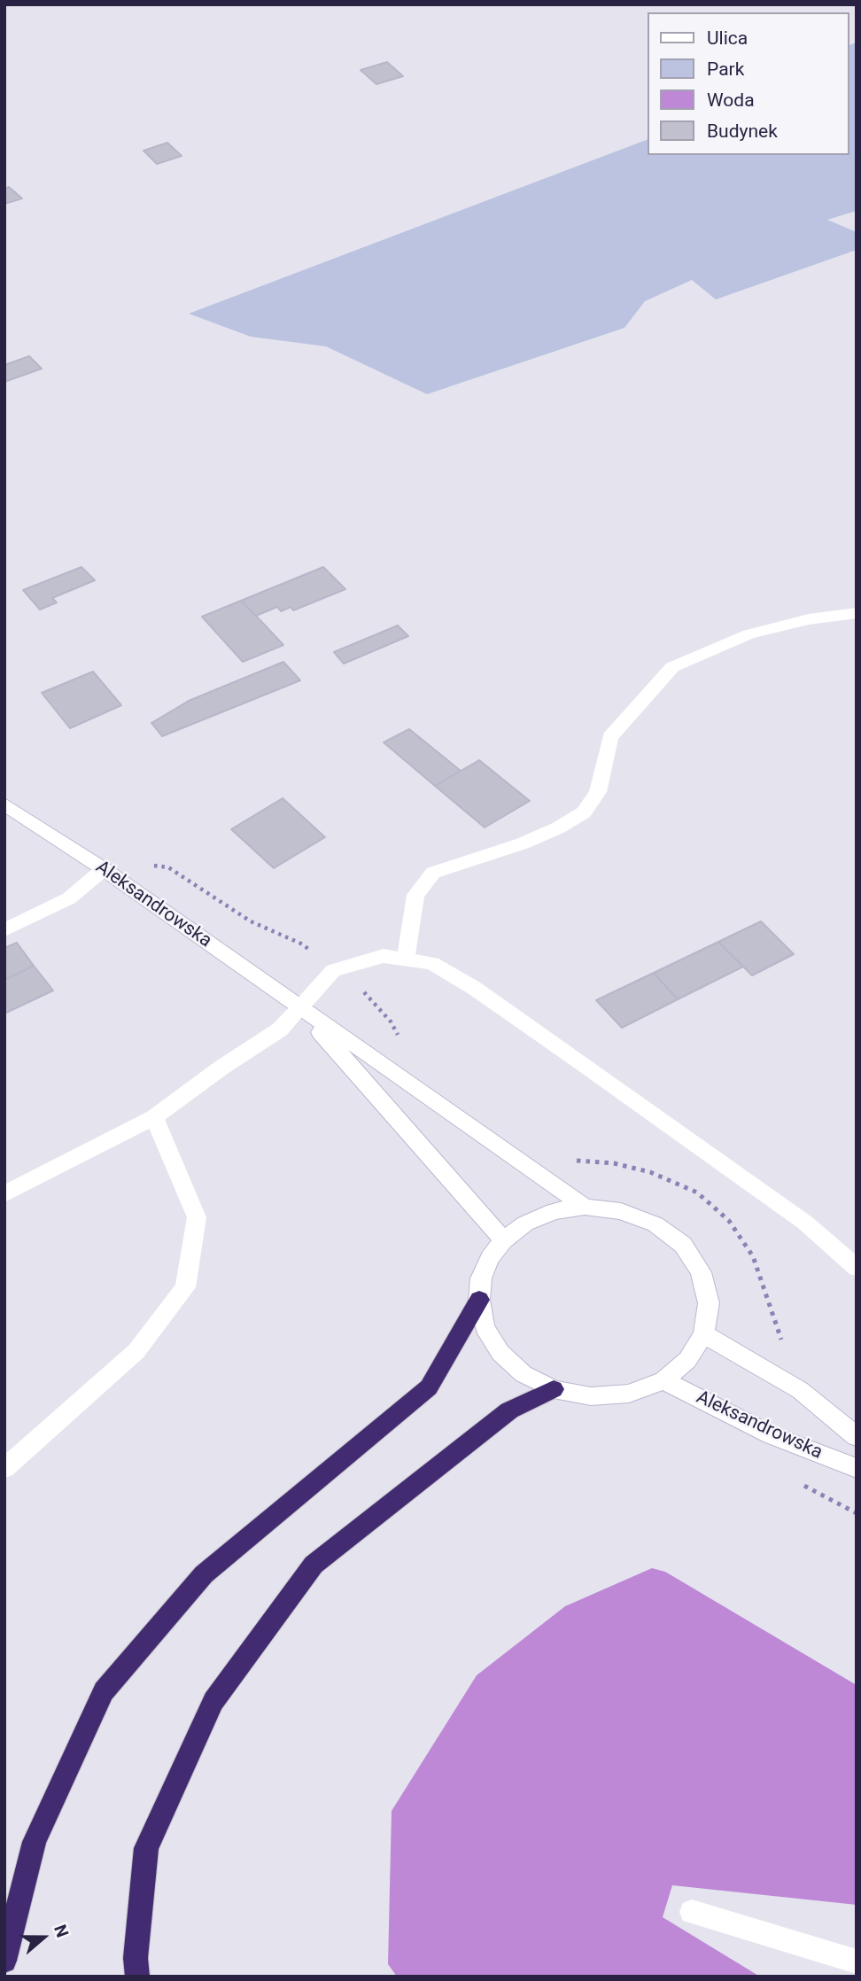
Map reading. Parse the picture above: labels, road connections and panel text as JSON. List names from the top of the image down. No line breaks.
{"streets":{"main road":["Aleksandrowska"]},"legend":["Ulica","Park","Woda","Budynek"],"north":"right"}
